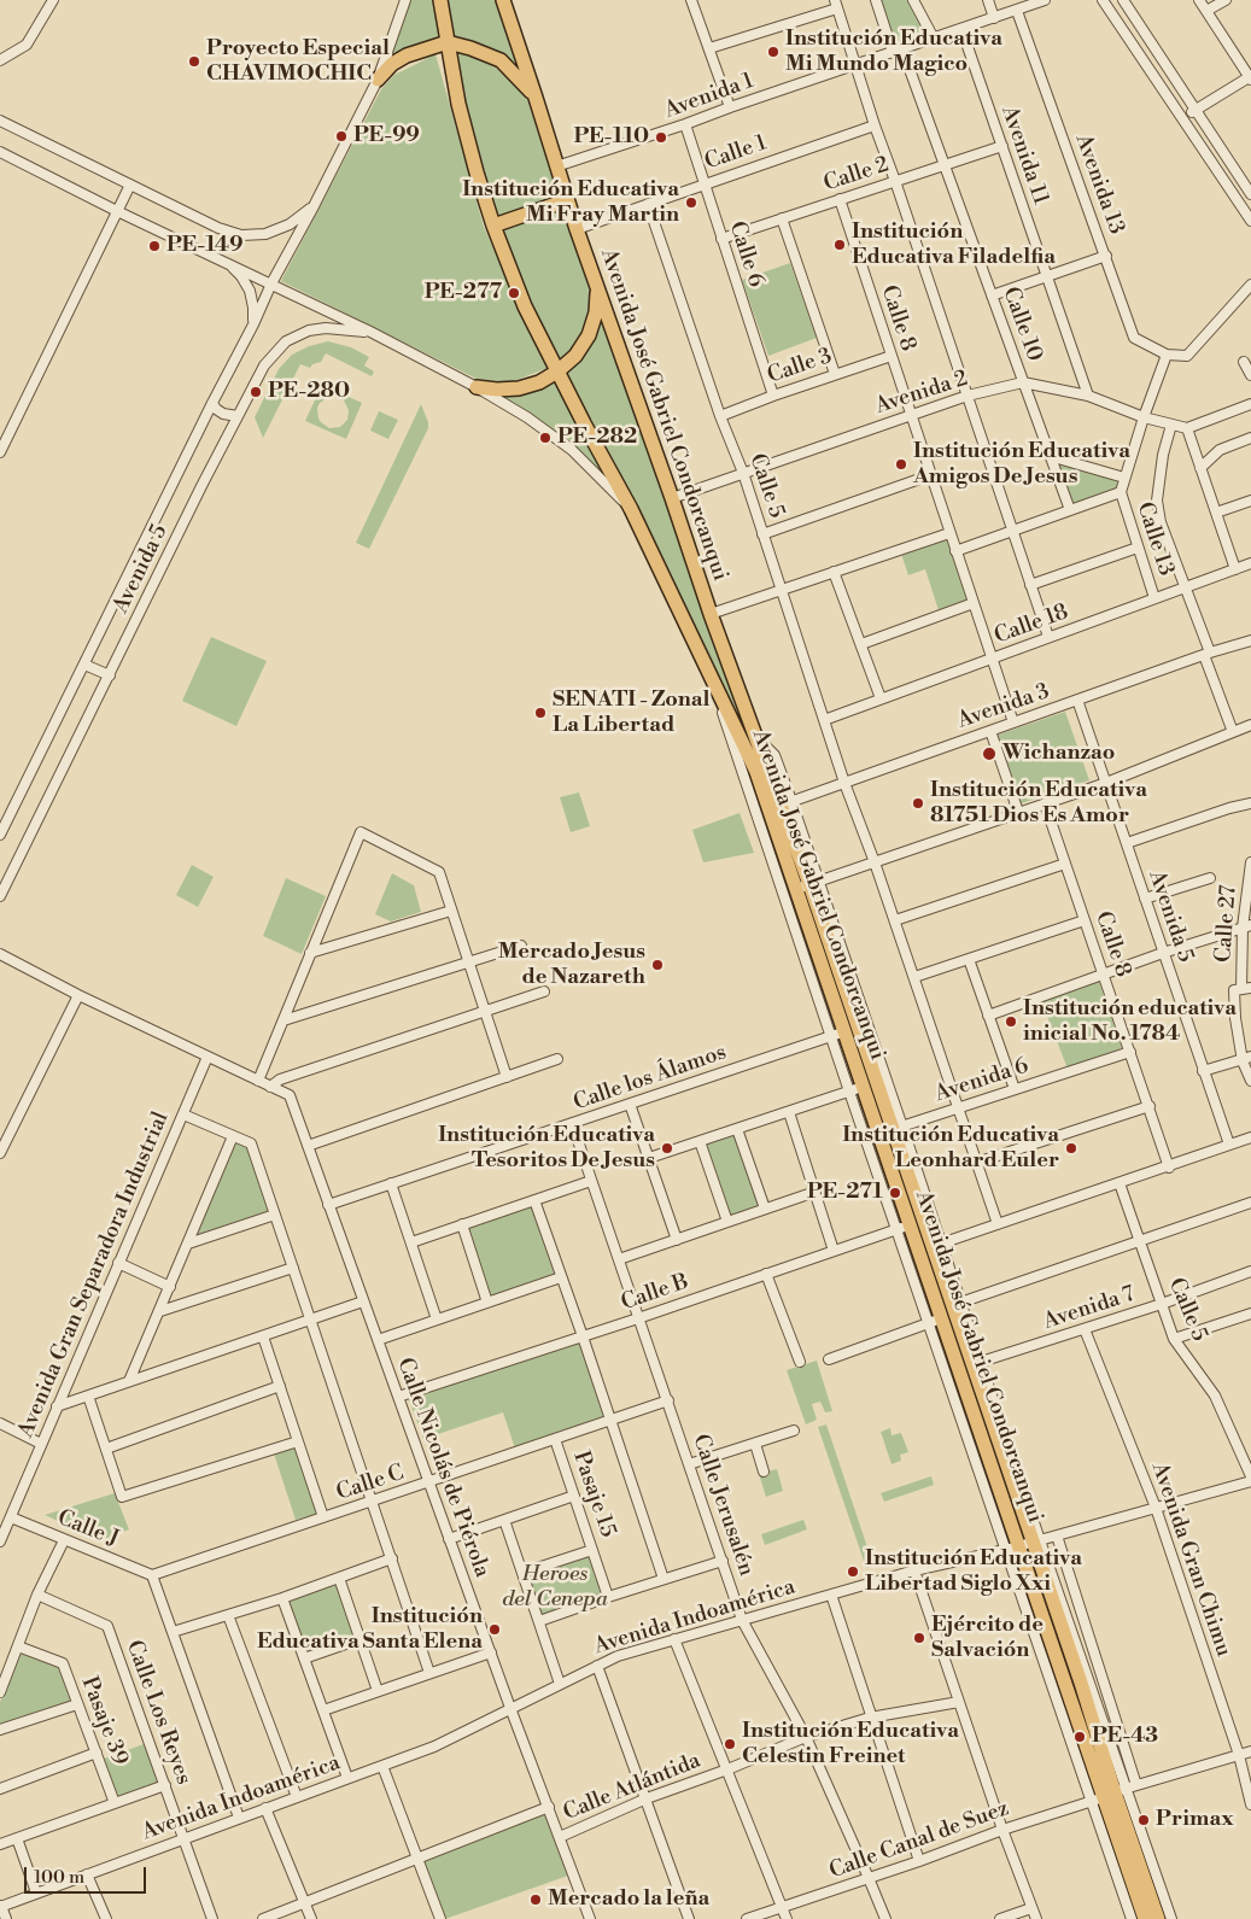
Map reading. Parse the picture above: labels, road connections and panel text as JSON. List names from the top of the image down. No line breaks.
{"streets":{"highway":["Avenida José Gabriel Condorcanqui"],"street":["Avenida 1","Calle 1","Avenida 11","Calle 2","Avenida 13","Calle 6","Calle 8","Calle 10","Calle 3","Avenida 2","Calle 5","Calle 13","Avenida 5","Calle 18","Avenida 3","Calle 27","Calle los Álamos","Avenida 6","Avenida Gran Separadora Industrial","Calle B","Avenida 7","Calle Nicolás de Piérola","Calle C","Pasaje 15","Calle Jerusalén","Calle J","Avenida Gran Chimu","Avenida Indoamérica","Calle Los Reyes","Pasaje 39","Calle Atlántida","Calle Canal de Suez"]},"crossings":[["Avenida 1","Avenida 11"],["Avenida 1","Avenida 13"],["Avenida 1","Calle 6"],["Avenida 1","Calle 10"],["Avenida 1","Avenida José Gabriel Condorcanqui"],["Calle 1","Calle 6"],["Calle 1","Avenida José Gabriel Condorcanqui"],["Calle 1","Calle 5"],["Avenida 11","Calle 2"],["Avenida 11","Avenida 2"],["Calle 2","Calle 6"],["Calle 2","Calle 8"],["Calle 2","Calle 10"],["Avenida 13","Calle 13"],["Calle 6","Calle 3"],["Calle 8","Calle 3"],["Calle 8","Avenida 2"],["Calle 8","Calle 18"],["Calle 8","Avenida 3"],["Calle 8","Avenida 6"],["Calle 10","Avenida 2"],["Calle 3","Calle 5"],["Avenida 2","Avenida José Gabriel Condorcanqui"],["Avenida 2","Calle 5"],["Avenida 2","Calle 13"],["Avenida José Gabriel Condorcanqui","Avenida 3"],["Avenida José Gabriel Condorcanqui","Calle los Álamos"],["Avenida José Gabriel Condorcanqui","Avenida 6"],["Avenida José Gabriel Condorcanqui","Calle B"],["Avenida José Gabriel Condorcanqui","Avenida 7"],["Avenida José Gabriel Condorcanqui","Avenida Indoamérica"],["Avenida José Gabriel Condorcanqui","Calle Canal de Suez"],["Calle 5","Calle 18"],["Calle 5","Avenida 3"],["Calle 5","Avenida 6"],["Calle 5","Avenida 7"],["Calle 13","Calle 18"],["Avenida 5","Avenida 3"],["Calle los Álamos","Calle Nicolás de Piérola"],["Calle los Álamos","Calle Jerusalén"],["Avenida Gran Separadora Industrial","Calle J"],["Calle B","Calle Nicolás de Piérola"],["Calle B","Calle Jerusalén"],["Avenida 7","Avenida Gran Chimu"],["Calle Nicolás de Piérola","Calle C"],["Calle Nicolás de Piérola","Avenida Indoamérica"],["Calle Nicolás de Piérola","Calle Atlántida"],["Calle C","Pasaje 15"],["Calle C","Calle Jerusalén"],["Calle C","Calle J"],["Calle Jerusalén","Avenida Indoamérica"],["Calle Jerusalén","Calle Atlántida"],["Calle Jerusalén","Calle Canal de Suez"],["Avenida Gran Chimu","Avenida Indoamérica"],["Avenida Gran Chimu","Calle Canal de Suez"],["Avenida Indoamérica","Calle Los Reyes"]],"parks":["Heroes del Cenepa"],"places":["Institución Educativa Mi Mundo Magico","Proyecto Especial CHAVIMOCHIC","PE-99","PE-110","Institución Educativa Mi Fray Martin","Institución Educativa Filadelfia","PE-149","PE-277","PE-280","PE-282","Institución Educativa Amigos De Jesus","SENATI - Zonal La Libertad","Wichanzao","Institución Educativa 81751 Dios Es Amor","Mercado Jesus de Nazareth","Institución educativa inicial No. 1784","Institución Educativa Tesoritos De Jesus","Institución Educativa Leonhard Euler","PE-271","Institución Educativa Libertad Siglo Xxi","Institución Educativa Santa Elena","Ejército de Salvación","PE-43","Institución Educativa Celestin Freinet","Primax","Mercado la leña"],"scale_bar":"100 m"}
